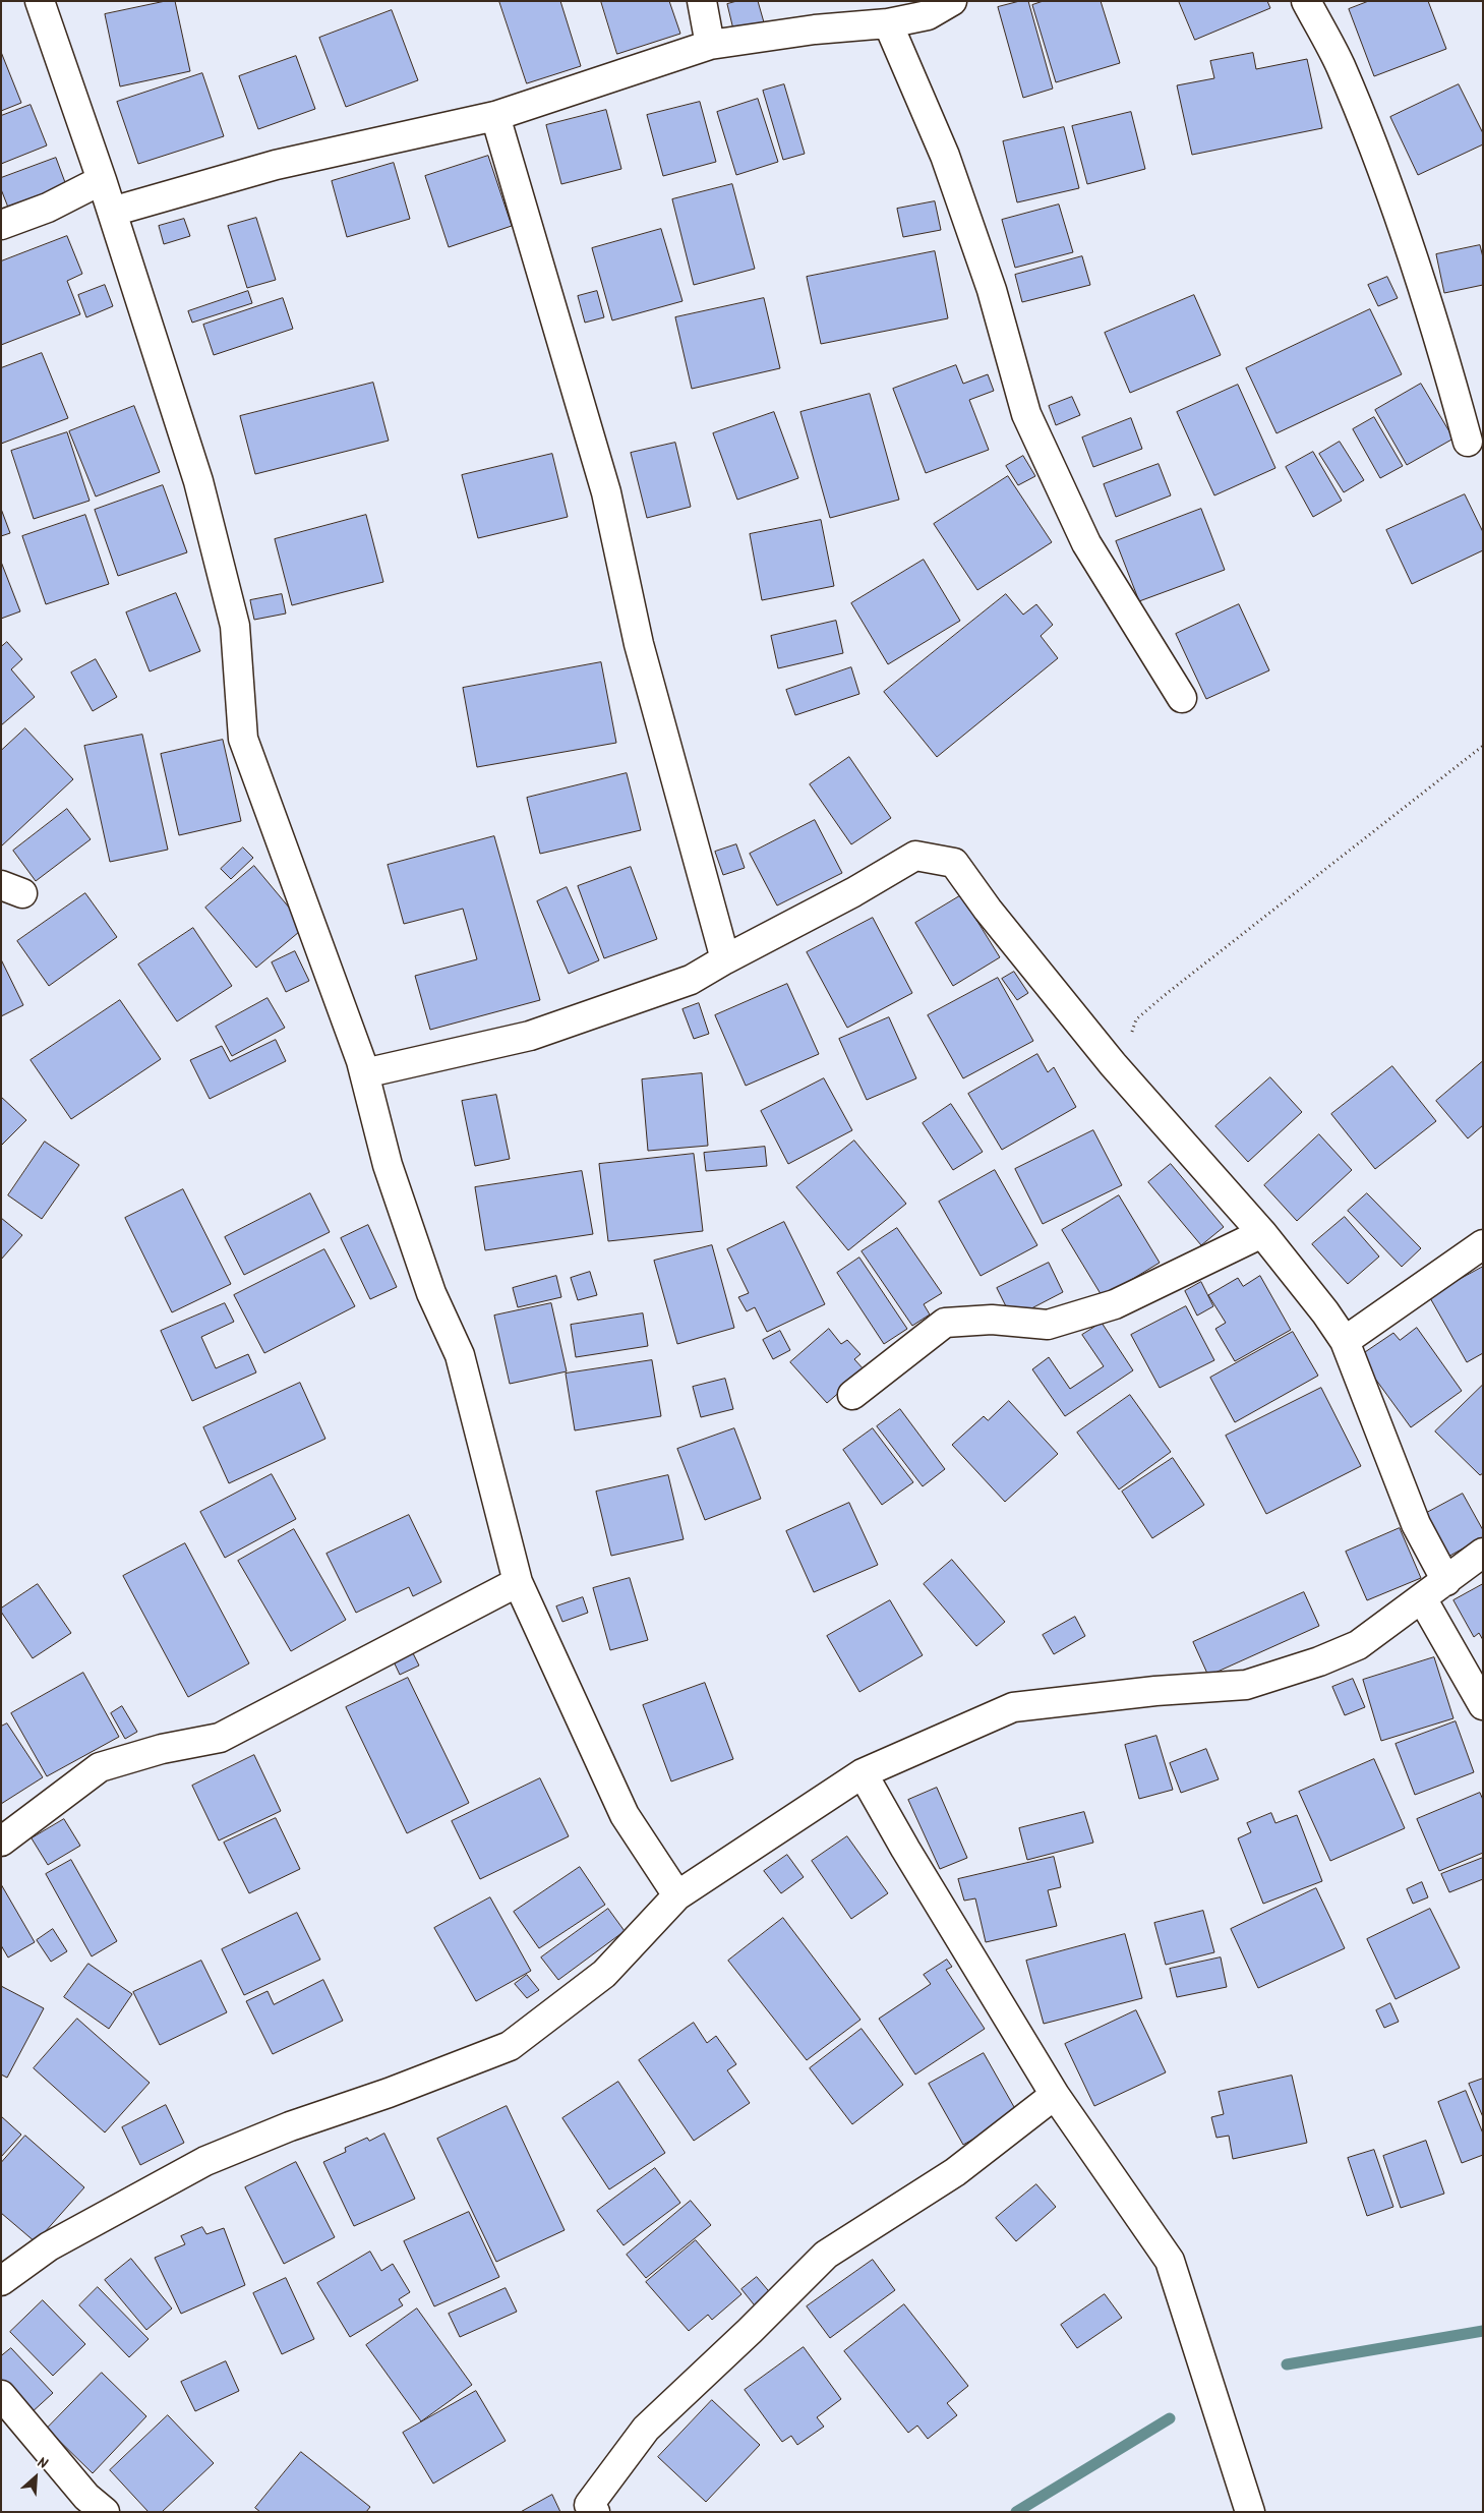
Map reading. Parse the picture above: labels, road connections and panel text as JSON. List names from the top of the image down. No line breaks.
{"north":"top right"}
